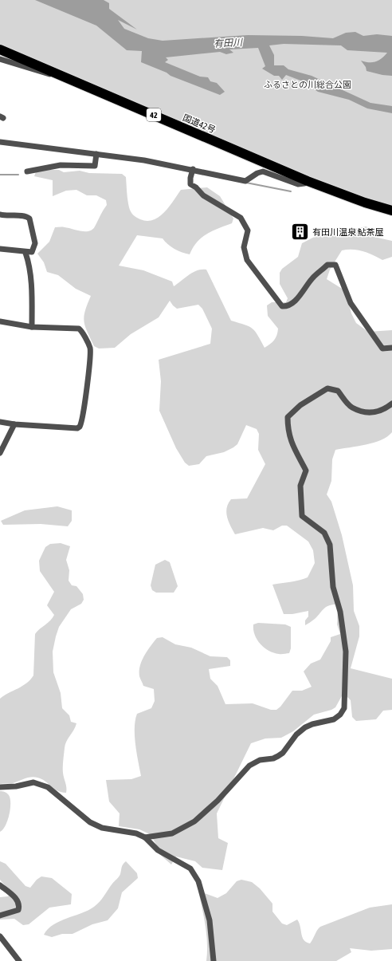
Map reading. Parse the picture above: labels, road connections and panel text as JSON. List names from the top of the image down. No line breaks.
{"streets":{"highway":["42","国道42号"]},"water":["有田川"],"parks":["ふるさとの川総合公園"],"places":{"building":["有田川温泉 鮎茶屋"]}}
